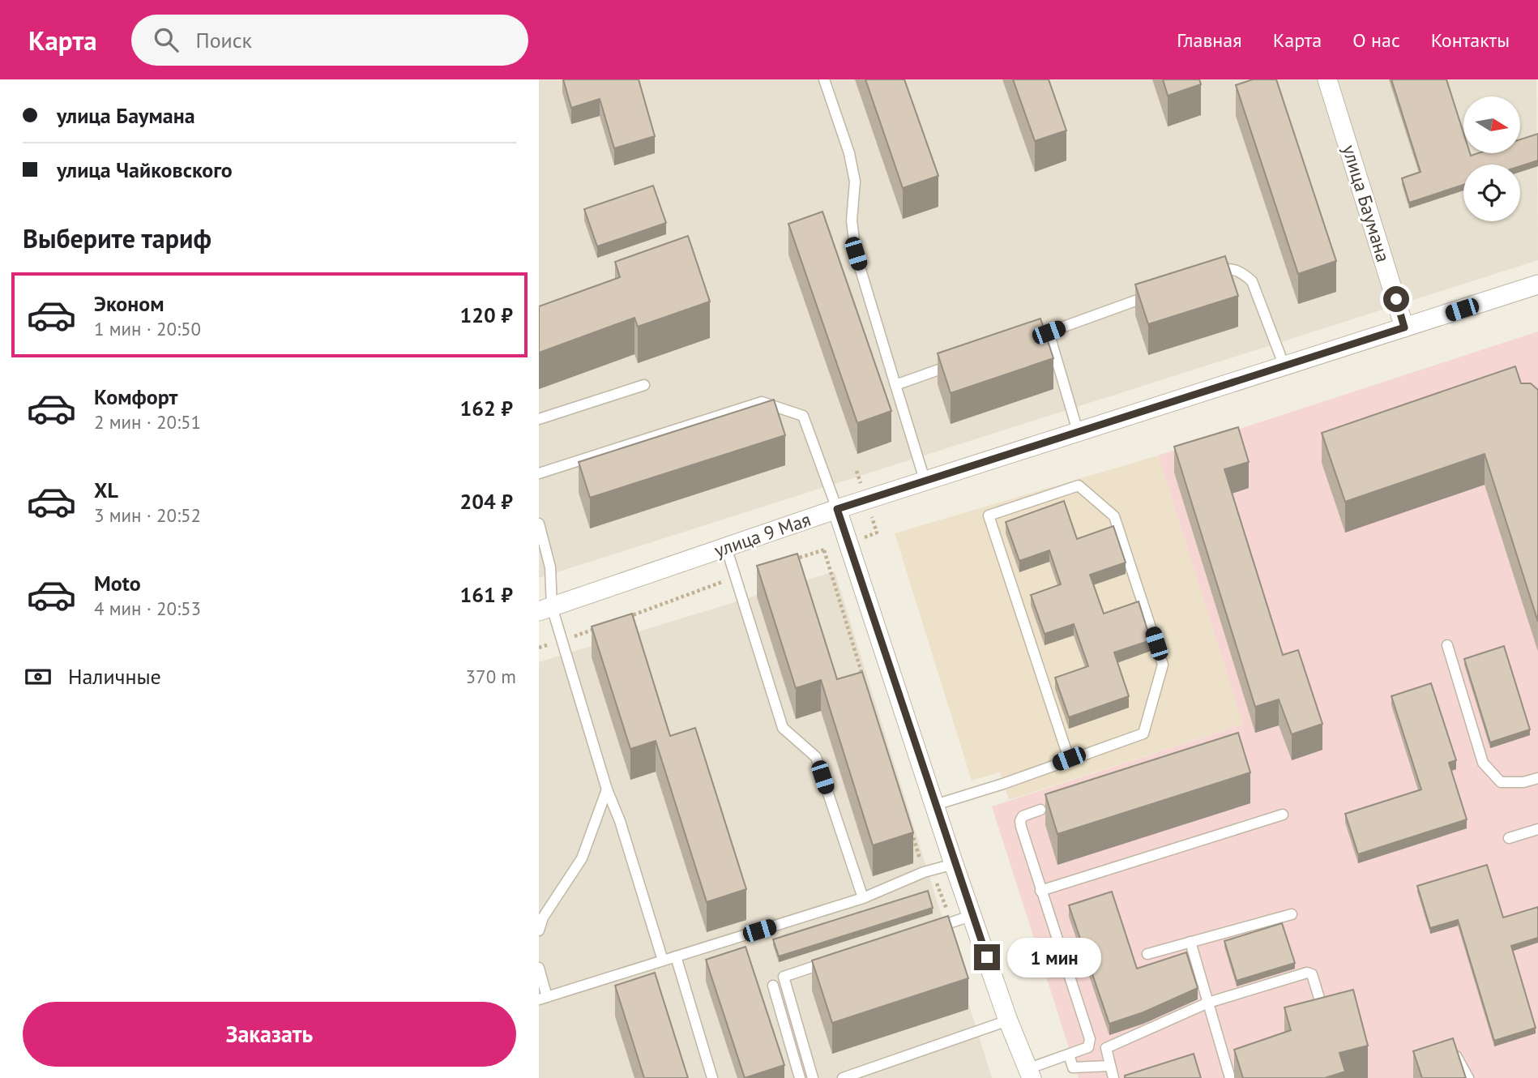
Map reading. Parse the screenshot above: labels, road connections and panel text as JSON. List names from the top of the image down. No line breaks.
{"streets":{"street":["улица Баумана","улица 9 Мая"]},"crossings":[["улица Баумана","улица 9 Мая"]],"north":"right","page":{"header":"Карта","search":"Поиск","nav":["Главная","Карта","О нас","Контакты"],"banner":["улица Баумана","улица Чайковского"],"heading":"Выберите тариф","list":[{"name":"Эконом","note":"1 мин · 20:50","value":"120 ₽"},{"name":"Комфорт","note":"2 мин · 20:51","value":"162 ₽"},{"name":"XL","note":"3 мин · 20:52","value":"204 ₽"},{"name":"Moto","note":"4 мин · 20:53","value":"161 ₽"}],"pay":["Наличные","370 m"],"bubble":"1 мин","buttons":"Заказать"}}
